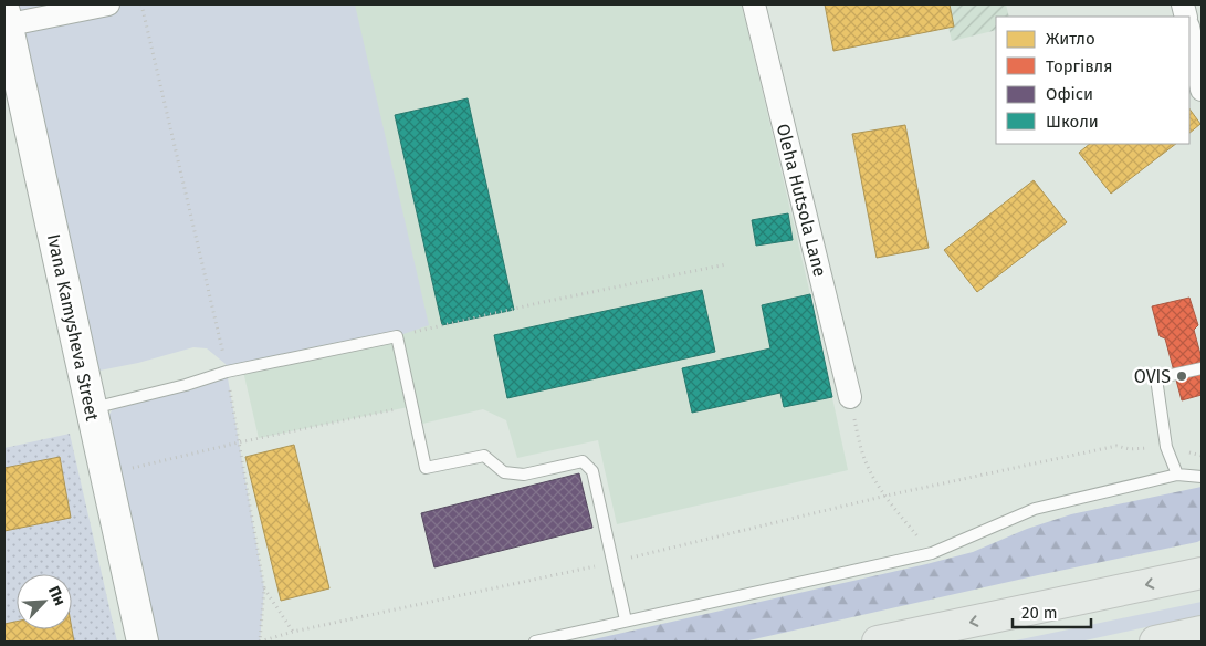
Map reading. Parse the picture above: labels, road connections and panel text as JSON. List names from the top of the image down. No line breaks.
{"streets":{"street":["Oleha Hutsola Lane","Ivana Kamysheva Street"]},"places":["OVIS"],"legend":["Житло","Торгівля","Офіси","Школи"],"scale_bar":"20 m","north":"top right"}
